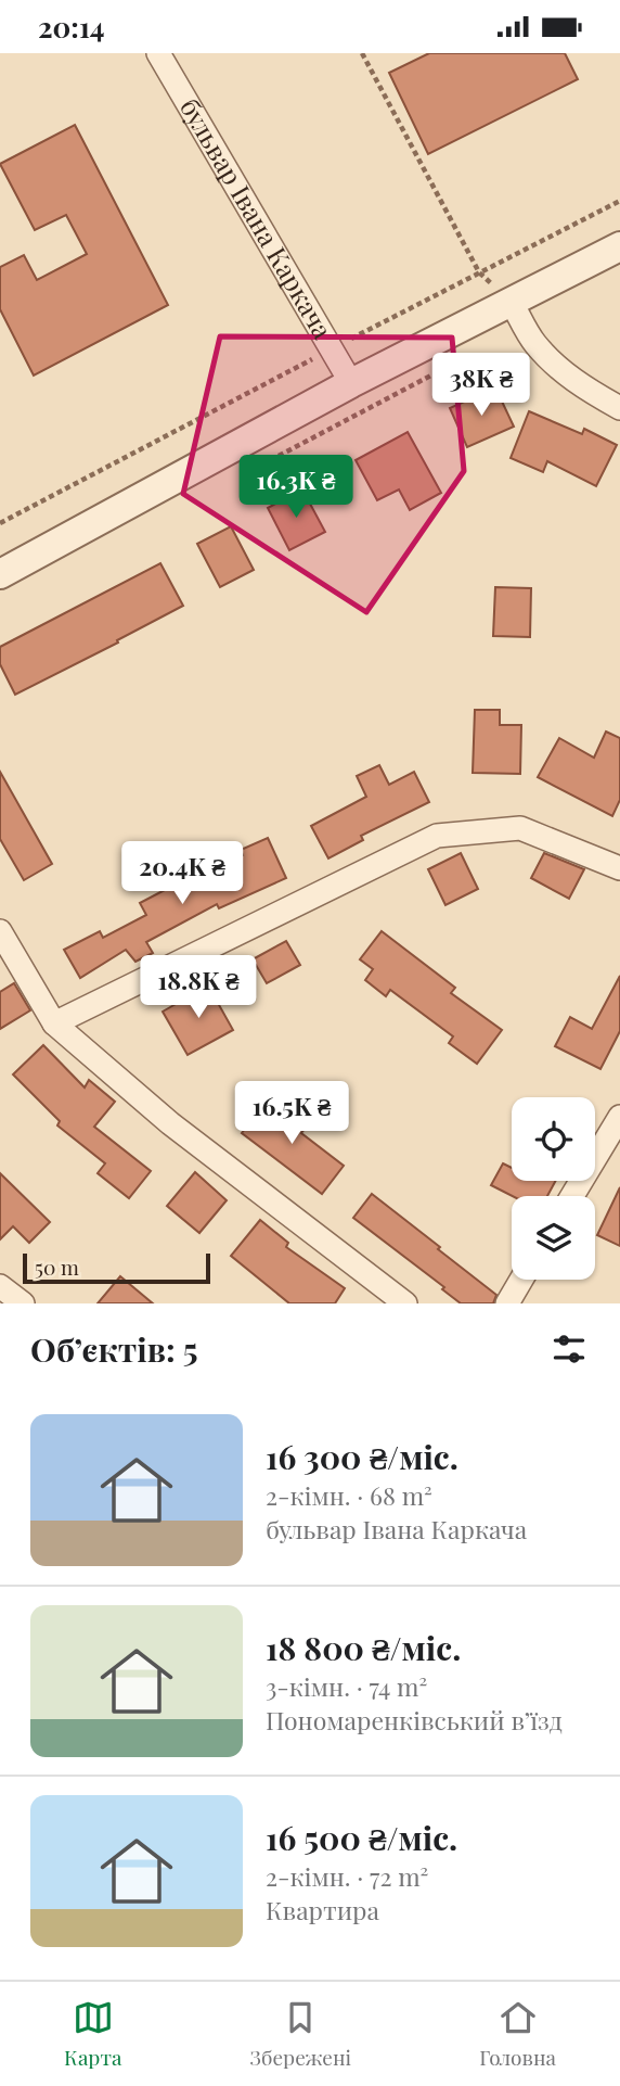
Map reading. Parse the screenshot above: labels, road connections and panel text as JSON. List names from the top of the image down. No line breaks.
{"streets":{"street":["бульвар Івана Каркача"]},"scale_bar":"50 m","page":{"status":"20:14","price":["38K ₴","16.3K ₴","20.4K ₴","18.8K ₴","16.5K ₴"],"scale":"50 m","heading":"Об’єктів: 5","list":[{"name":"16 300 ₴/міс.","note":"2-кімн. · 68 m² · бульвар Івана Каркача"},{"name":"18 800 ₴/міс.","note":"3-кімн. · 74 m² · Пономаренківський в’їзд"},{"name":"16 500 ₴/міс.","note":"2-кімн. · 72 m² · Квартира"}],"tabs":["Карта","Збережені","Головна"]}}
